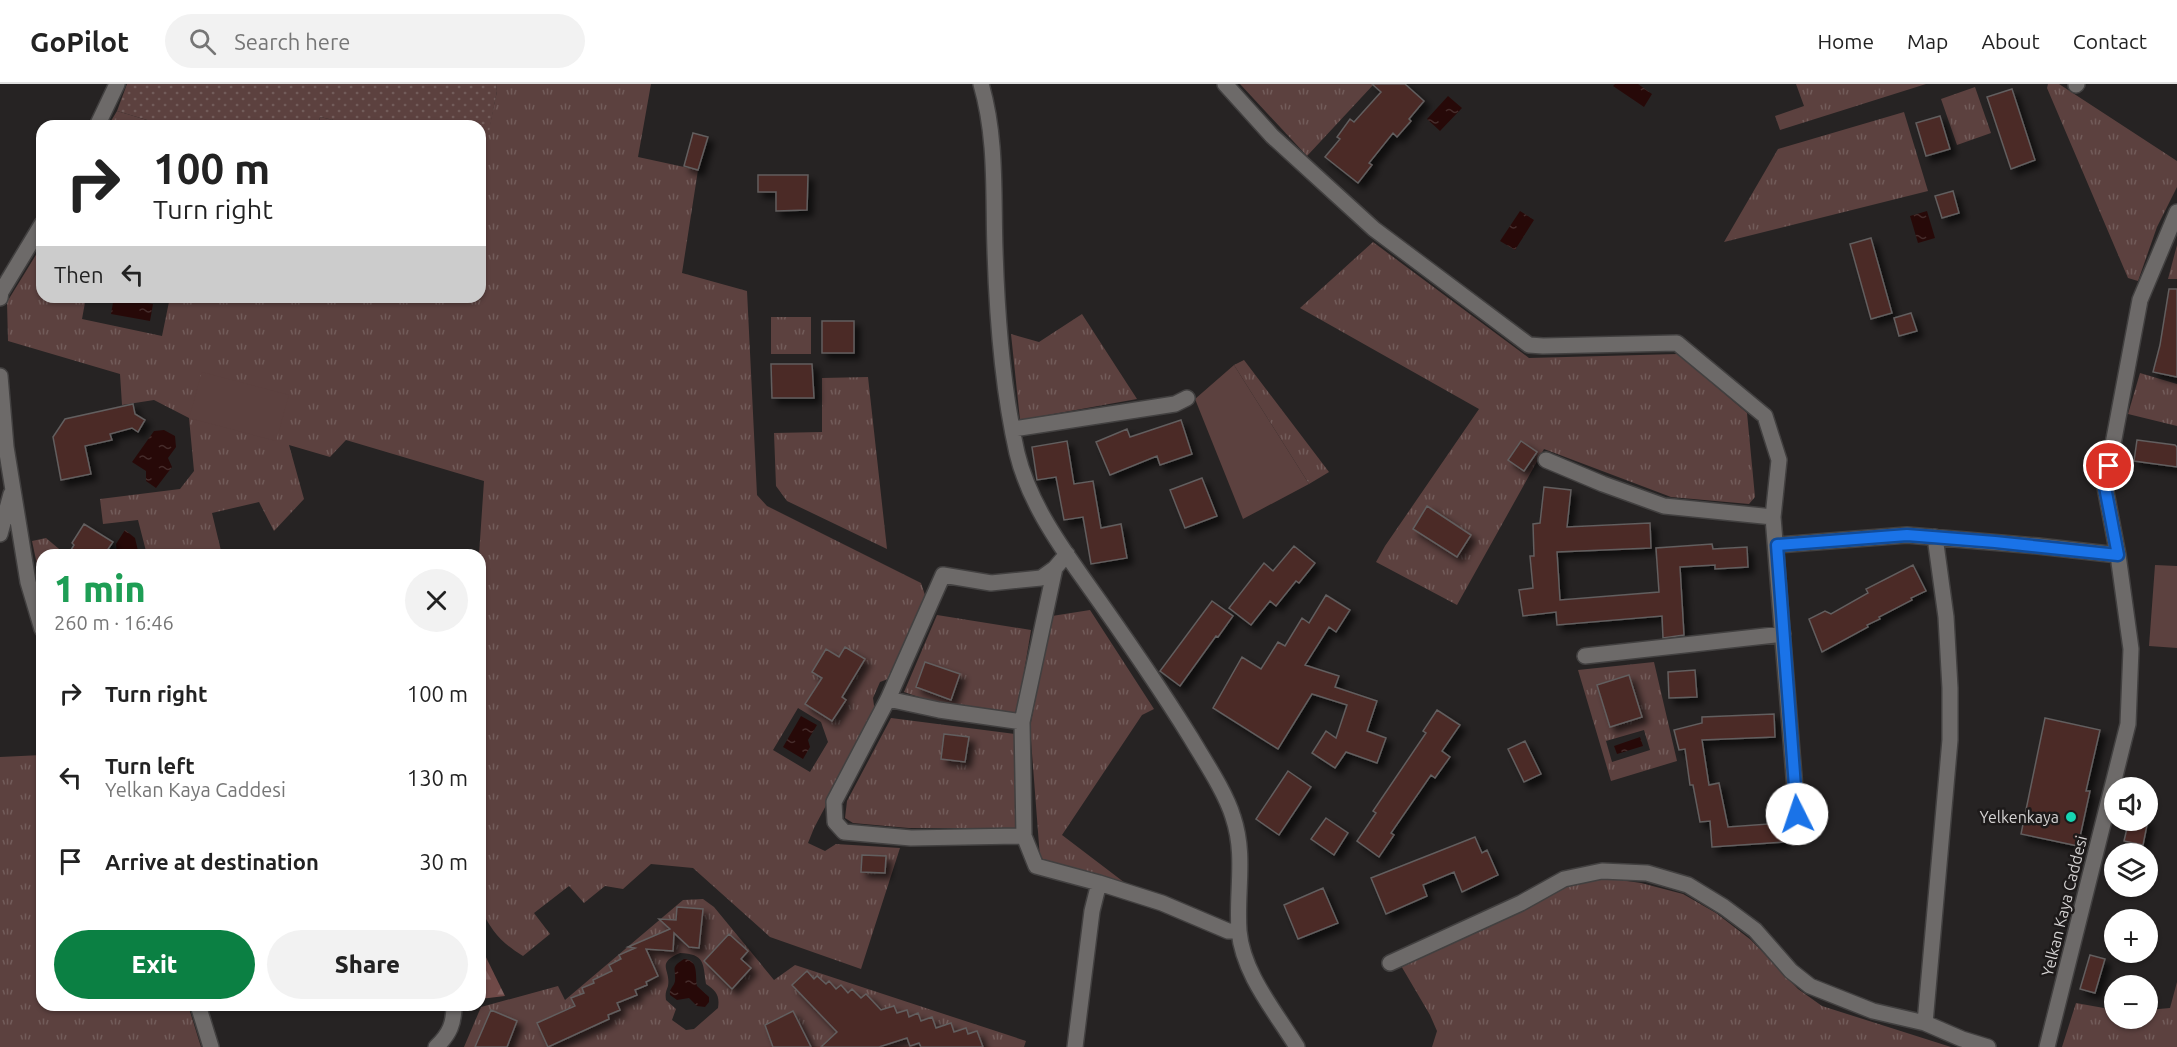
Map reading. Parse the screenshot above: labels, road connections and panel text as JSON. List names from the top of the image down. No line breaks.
{"streets":{"street":["Yelkan Kaya Caddesi"]},"places":["Yelkenkaya"],"page":{"header":"GoPilot","search":"Search here","nav":["Home","Map","About","Contact"],"turn":["100 m","Turn right"],"then":"Then","heading":["1 min","260 m · 16:46"],"list":[{"name":"Turn right","value":"100 m"},{"name":"Turn left","note":"Yelkan Kaya Caddesi","value":"130 m"},{"name":"Arrive at destination","value":"30 m"}],"map_buttons":["+","−"],"buttons":["Exit","Share"]}}
